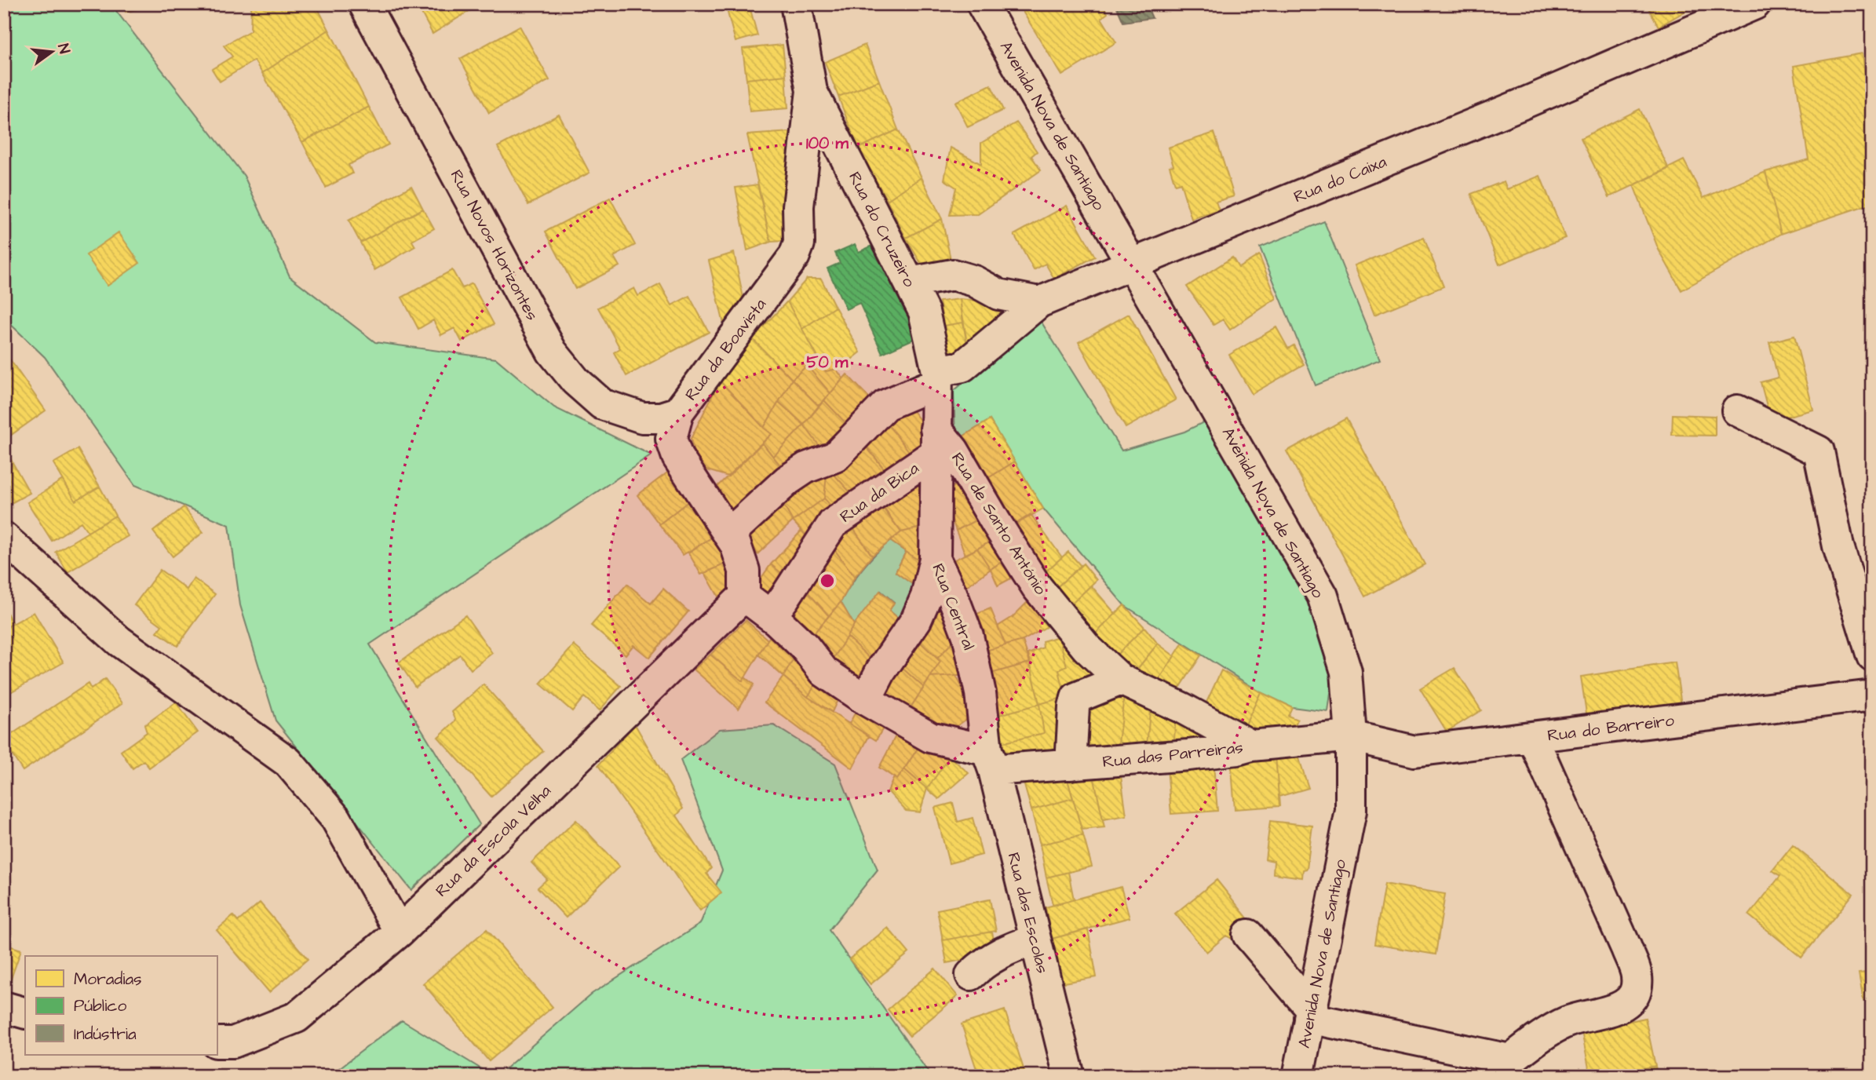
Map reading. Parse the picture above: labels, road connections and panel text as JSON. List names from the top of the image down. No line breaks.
{"streets":{"street":["Avenida Nova de Santiago","Rua do Caixa","Rua do Cruzeiro","Rua Novos Horizontes","Rua da Boavista","Rua da Bica","Rua de Santo António","Rua Central","Rua do Barreiro","Rua das Parreiras","Rua da Escola Velha","Rua das Escolas"]},"crossings":[["Avenida Nova de Santiago","Rua do Caixa"],["Avenida Nova de Santiago","Rua do Barreiro"],["Avenida Nova de Santiago","Rua das Parreiras"],["Rua do Caixa","Rua do Cruzeiro"],["Rua do Caixa","Rua da Boavista"],["Rua do Cruzeiro","Rua da Boavista"],["Rua do Cruzeiro","Rua da Bica"],["Rua do Cruzeiro","Rua de Santo António"],["Rua do Cruzeiro","Rua Central"],["Rua Novos Horizontes","Rua da Boavista"],["Rua da Boavista","Rua da Bica"],["Rua da Boavista","Rua das Parreiras"],["Rua da Boavista","Rua da Escola Velha"],["Rua da Bica","Rua de Santo António"],["Rua da Bica","Rua Central"],["Rua da Bica","Rua das Parreiras"],["Rua da Bica","Rua da Escola Velha"],["Rua de Santo António","Rua Central"],["Rua de Santo António","Rua das Parreiras"],["Rua Central","Rua das Parreiras"],["Rua Central","Rua das Escolas"],["Rua do Barreiro","Rua das Parreiras"],["Rua das Parreiras","Rua da Escola Velha"],["Rua das Parreiras","Rua das Escolas"]],"legend":["Moradias","Público","Indústria"],"north":"right","rings":["100 m","50 m"]}
